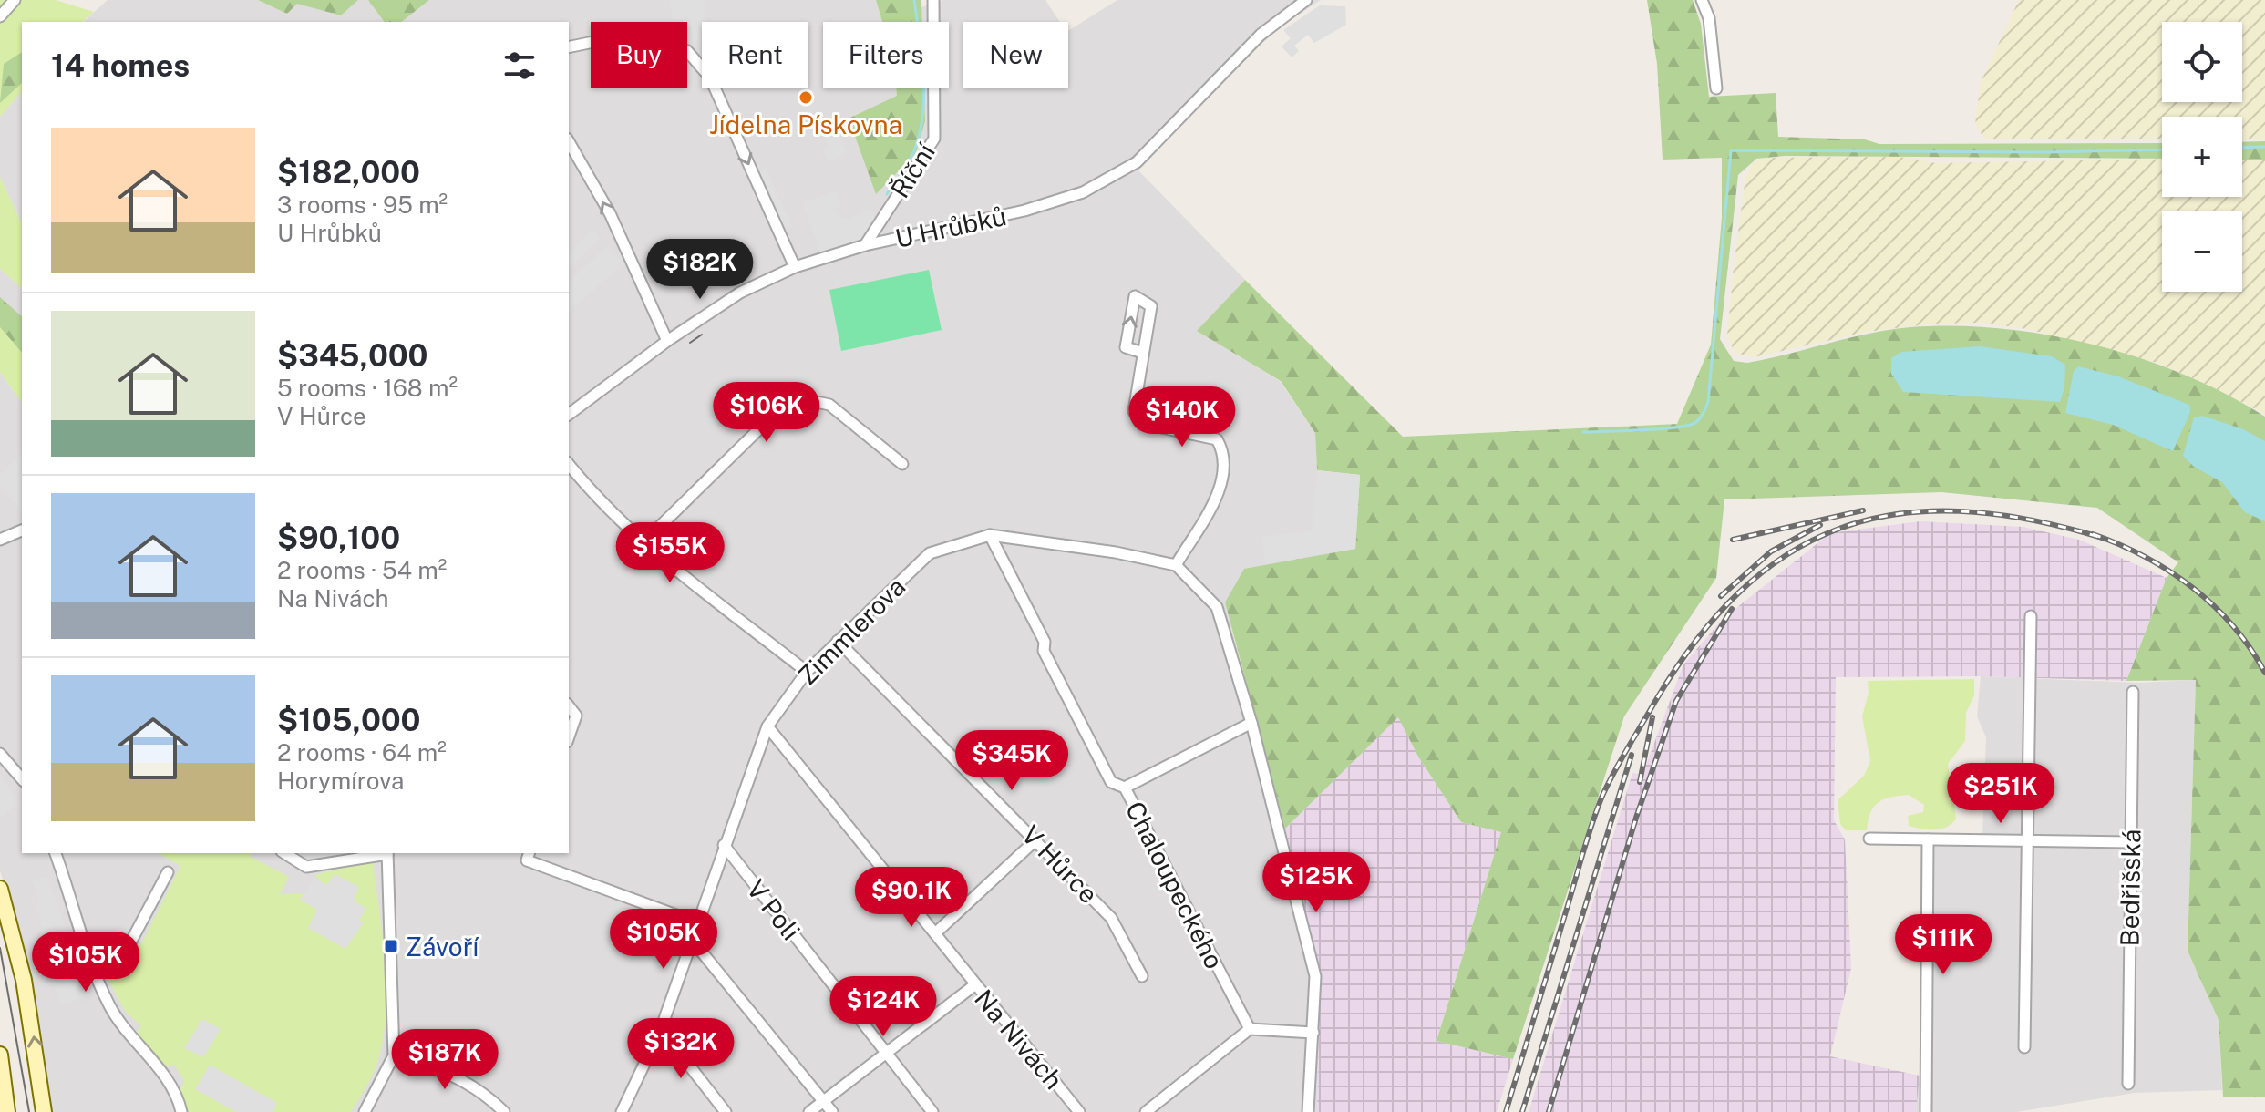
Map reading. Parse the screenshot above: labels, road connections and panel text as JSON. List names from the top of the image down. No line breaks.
{"streets":{"street":["Říční","U Hrůbků","Zimmlerova","V Hůrce","Chaloupeckého","Bedřišská","V Poli","Na Nivách"]},"crossings":[["Říční","U Hrůbků"],["Zimmlerova","V Hůrce"],["Zimmlerova","Chaloupeckého"],["Zimmlerova","V Poli"],["Zimmlerova","Na Nivách"]],"places":{"other":["Jídelna Pískovna"],"transit":["Závoří"]},"page":{"map_buttons":["+","−"],"chip":["Buy","Rent","Filters","New"],"heading":"14 homes","list":[{"name":"$182,000","note":"3 rooms · 95 m² · U Hrůbků"},{"name":"$345,000","note":"5 rooms · 168 m² · V Hůrce"},{"name":"$90,100","note":"2 rooms · 54 m² · Na Nivách"},{"name":"$105,000","note":"2 rooms · 64 m² · Horymírova"}],"price":["$182K","$106K","$140K","$155K","$345K","$251K","$125K","$90.1K","$105K","$111K","$105K","$124K","$132K","$187K"]}}
